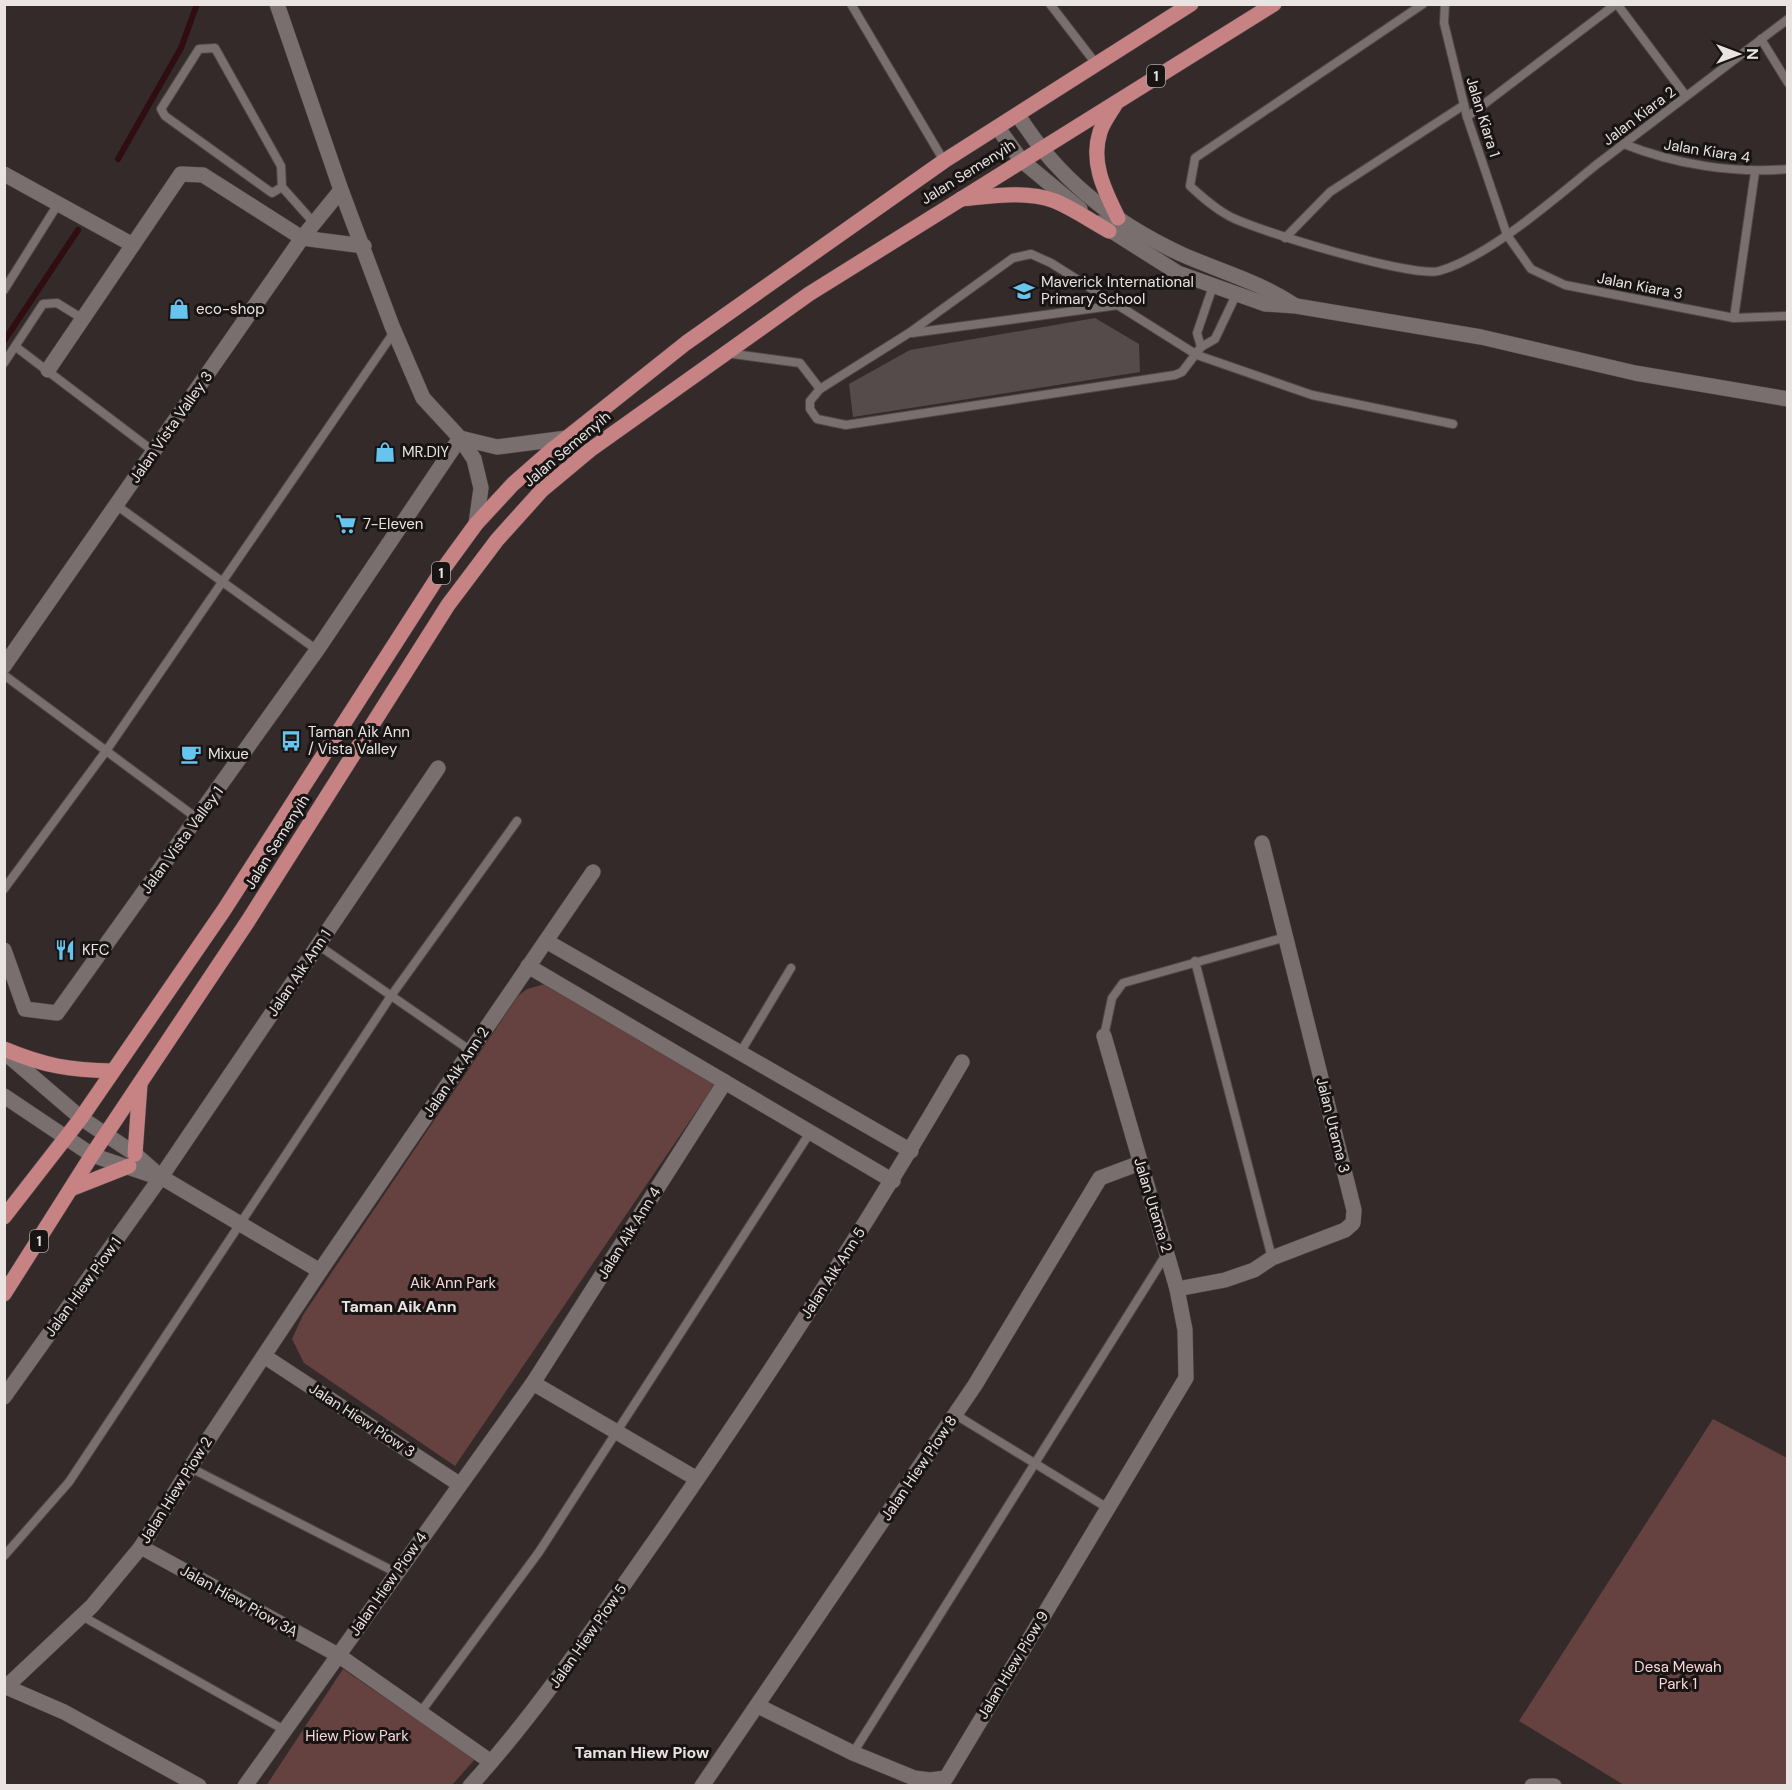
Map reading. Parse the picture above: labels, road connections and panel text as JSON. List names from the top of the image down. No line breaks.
{"streets":{"main road":["1","Jalan Semenyih"],"street":["Jalan Vista Valley 3","Jalan Vista Valley 1","Jalan Aik Ann 1","Jalan Aik Ann 2","Jalan Utama 3","Jalan Utama 2","Jalan Aik Ann 4","Jalan Aik Ann 5","Jalan Hiew Piow 1","Jalan Hiew Piow 3","Jalan Hiew Piow 8","Jalan Hiew Piow 2","Jalan Hiew Piow 4","Jalan Hiew Piow 3A","Jalan Hiew Piow 5","Jalan Hiew Piow 9"],"lane":["Jalan Kiara 2","Jalan Kiara 1","Jalan Kiara 4","Jalan Kiara 3"]},"crossings":[["Jalan Kiara 2","Jalan Kiara 1"],["Jalan Kiara 2","Jalan Kiara 4"],["Jalan Kiara 2","Jalan Kiara 3"],["Jalan Kiara 1","Jalan Kiara 3"],["Jalan Aik Ann 1","Jalan Hiew Piow 1"],["Jalan Aik Ann 2","Jalan Hiew Piow 2"],["Jalan Utama 3","Jalan Utama 2"],["Jalan Utama 2","Jalan Hiew Piow 8"],["Jalan Utama 2","Jalan Hiew Piow 9"],["Jalan Aik Ann 4","Jalan Hiew Piow 4"],["Jalan Aik Ann 5","Jalan Hiew Piow 5"],["Jalan Hiew Piow 3","Jalan Hiew Piow 2"],["Jalan Hiew Piow 3","Jalan Hiew Piow 4"],["Jalan Hiew Piow 8","Jalan Hiew Piow 9"],["Jalan Hiew Piow 2","Jalan Hiew Piow 3A"],["Jalan Hiew Piow 4","Jalan Hiew Piow 3A"],["Jalan Hiew Piow 3A","Jalan Hiew Piow 5"]],"districts":["Taman Aik Ann","Taman Hiew Piow"],"parks":["Aik Ann Park","Desa Mewah Park 1","Hiew Piow Park"],"places":{"school or university":["Maverick International Primary School"],"shop":["eco-shop","MR.DIY"],"supermarket":["7-Eleven"],"bus stop":["Taman Aik Ann / Vista Valley"],"cafe":["Mixue"],"restaurant":["KFC"]},"north":"right"}
